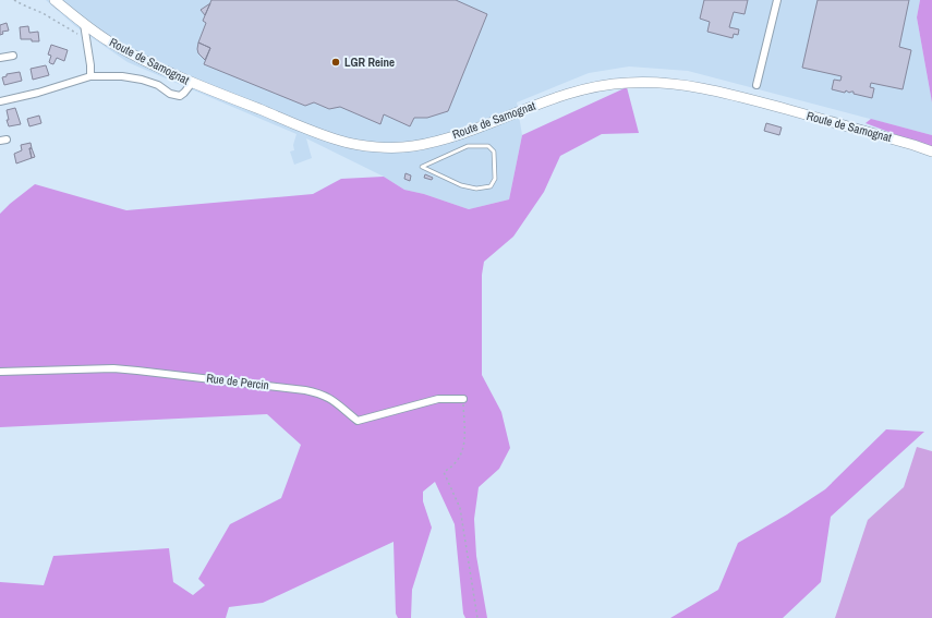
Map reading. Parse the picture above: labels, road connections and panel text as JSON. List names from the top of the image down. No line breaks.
{"streets":{"main road":["Route de Samognat"],"street":["Rue de Percin"]},"places":["LGR Reine"]}
